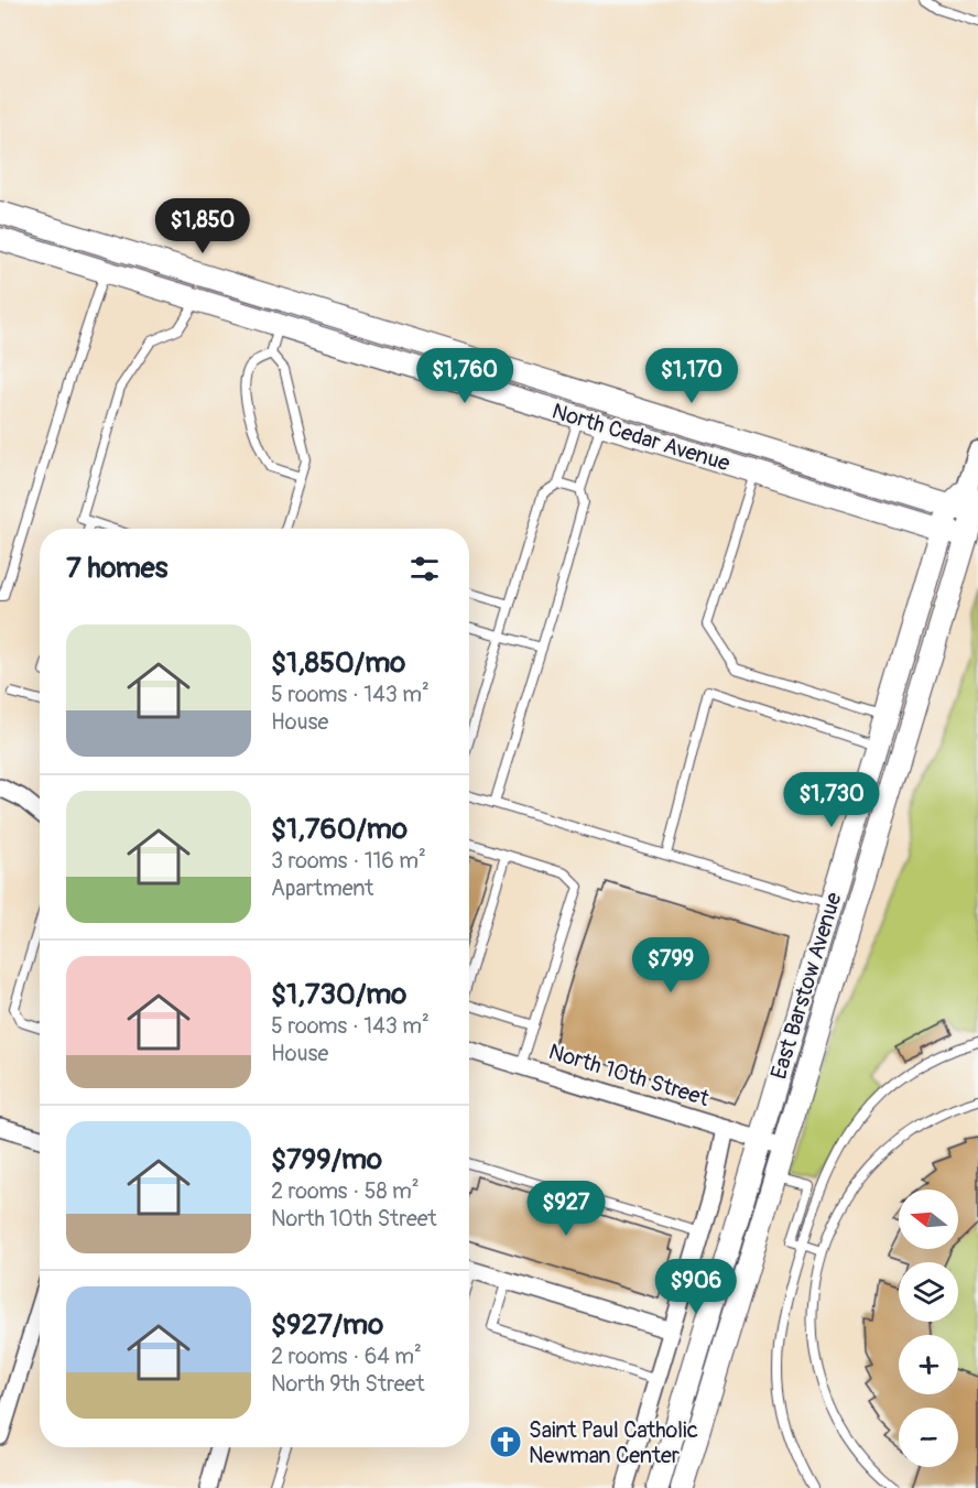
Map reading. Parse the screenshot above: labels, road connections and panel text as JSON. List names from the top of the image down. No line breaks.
{"streets":{"main road":["North Cedar Avenue","East Barstow Avenue"],"street":["North 10th Street"]},"crossings":[["North Cedar Avenue","East Barstow Avenue"],["East Barstow Avenue","North 10th Street"]],"places":{"church":["Saint Paul Catholic Newman Center"]},"north":"left","page":{"price":["$1,850","$1,760","$1,170","$1,730","$799","$927","$906"],"heading":"7 homes","list":[{"name":"$1,850/mo","note":"5 rooms · 143 m² · House"},{"name":"$1,760/mo","note":"3 rooms · 116 m² · Apartment"},{"name":"$1,730/mo","note":"5 rooms · 143 m² · House"},{"name":"$799/mo","note":"2 rooms · 58 m² · North 10th Street"},{"name":"$927/mo","note":"2 rooms · 64 m² · North 9th Street"}],"map_buttons":["+","−"]}}
